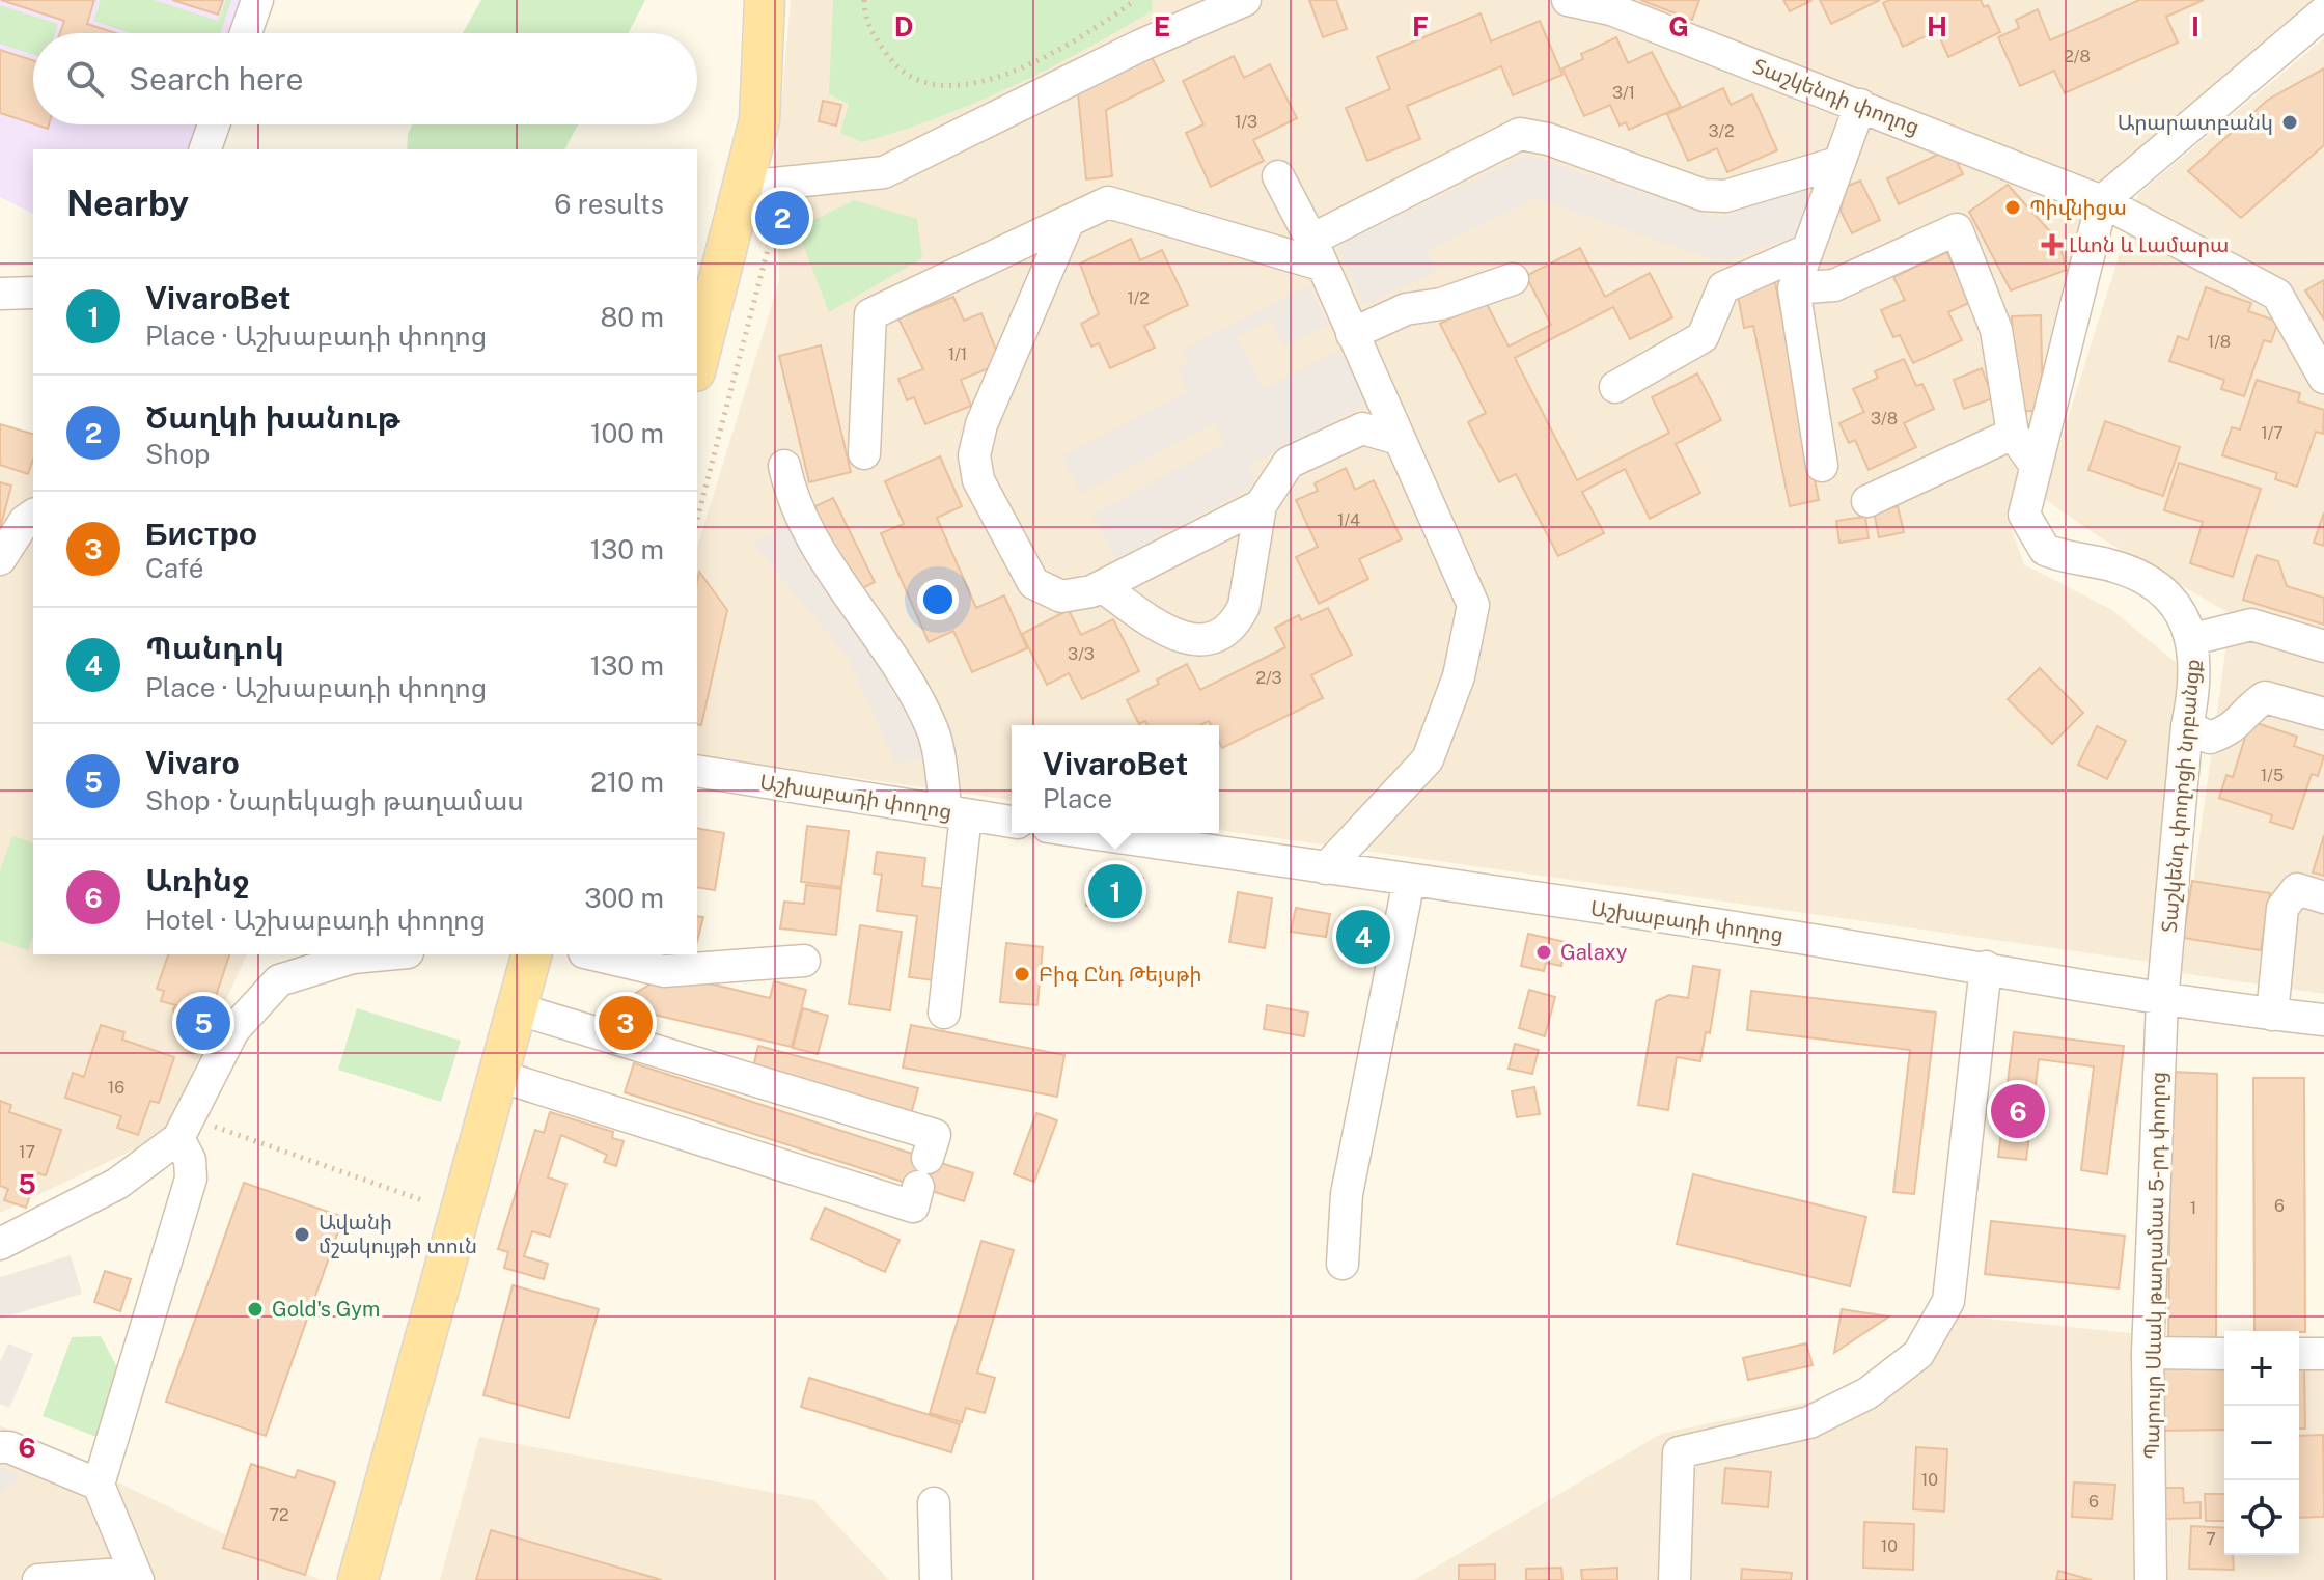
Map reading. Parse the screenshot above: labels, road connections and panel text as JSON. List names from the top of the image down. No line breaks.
{"streets":{"street":["Տաշկենդի փողոց","Տաշկենդ փողոցի նրբանցք","Աշխաբադի փողոց","Պարույր Սևակ թաղամաս 5-րդ փողոց"]},"crossings":[["Տաշկենդի փողոց","Տաշկենդ փողոցի նրբանցք"],["Տաշկենդ փողոցի նրբանցք","Աշխաբադի փողոց"],["Տաշկենդ փողոցի նրբանցք","Պարույր Սևակ թաղամաս 5-րդ փողոց"],["Աշխաբադի փողոց","Պարույր Սևակ թաղամաս 5-րդ փողոց"]],"places":{"other":["Արարատբանկ","Պիվնիցա","Galaxy","Բիգ Ընդ Թեյսթի","Ավանի մշակույթի տուն","Gold's Gym"],"health":["Լևոն և Լամարա"]},"house_numbers":["2/8","3/1","1/3","3/2","1/2","1/8","1/1","3/8","1/7","1/4","3/3","2/3","1/5","16","17","6","1","10","6","72","7","10"],"page":{"search":"Search here","heading":["Nearby","6 results"],"pins":["2","1","4","3","5","6"],"list":[{"mark":"1","name":"VivaroBet","note":"Place · Աշխաբադի փողոց","value":"80 m"},{"mark":"2","name":"Ծաղկի խանութ","note":"Shop","value":"100 m"},{"mark":"3","name":"Бистро","note":"Café","value":"130 m"},{"mark":"4","name":"Պանդոկ","note":"Place · Աշխաբադի փողոց","value":"130 m"},{"mark":"5","name":"Vivaro","note":"Shop · Նարեկացի թաղամաս","value":"210 m"},{"mark":"6","name":"Առինջ","note":"Hotel · Աշխաբադի փողոց","value":"300 m"}],"popup":["VivaroBet","Place"],"map_buttons":["+","−"]},"grid":{"columns":["D","E","F","G","H","I"],"rows":["5","6"]}}
